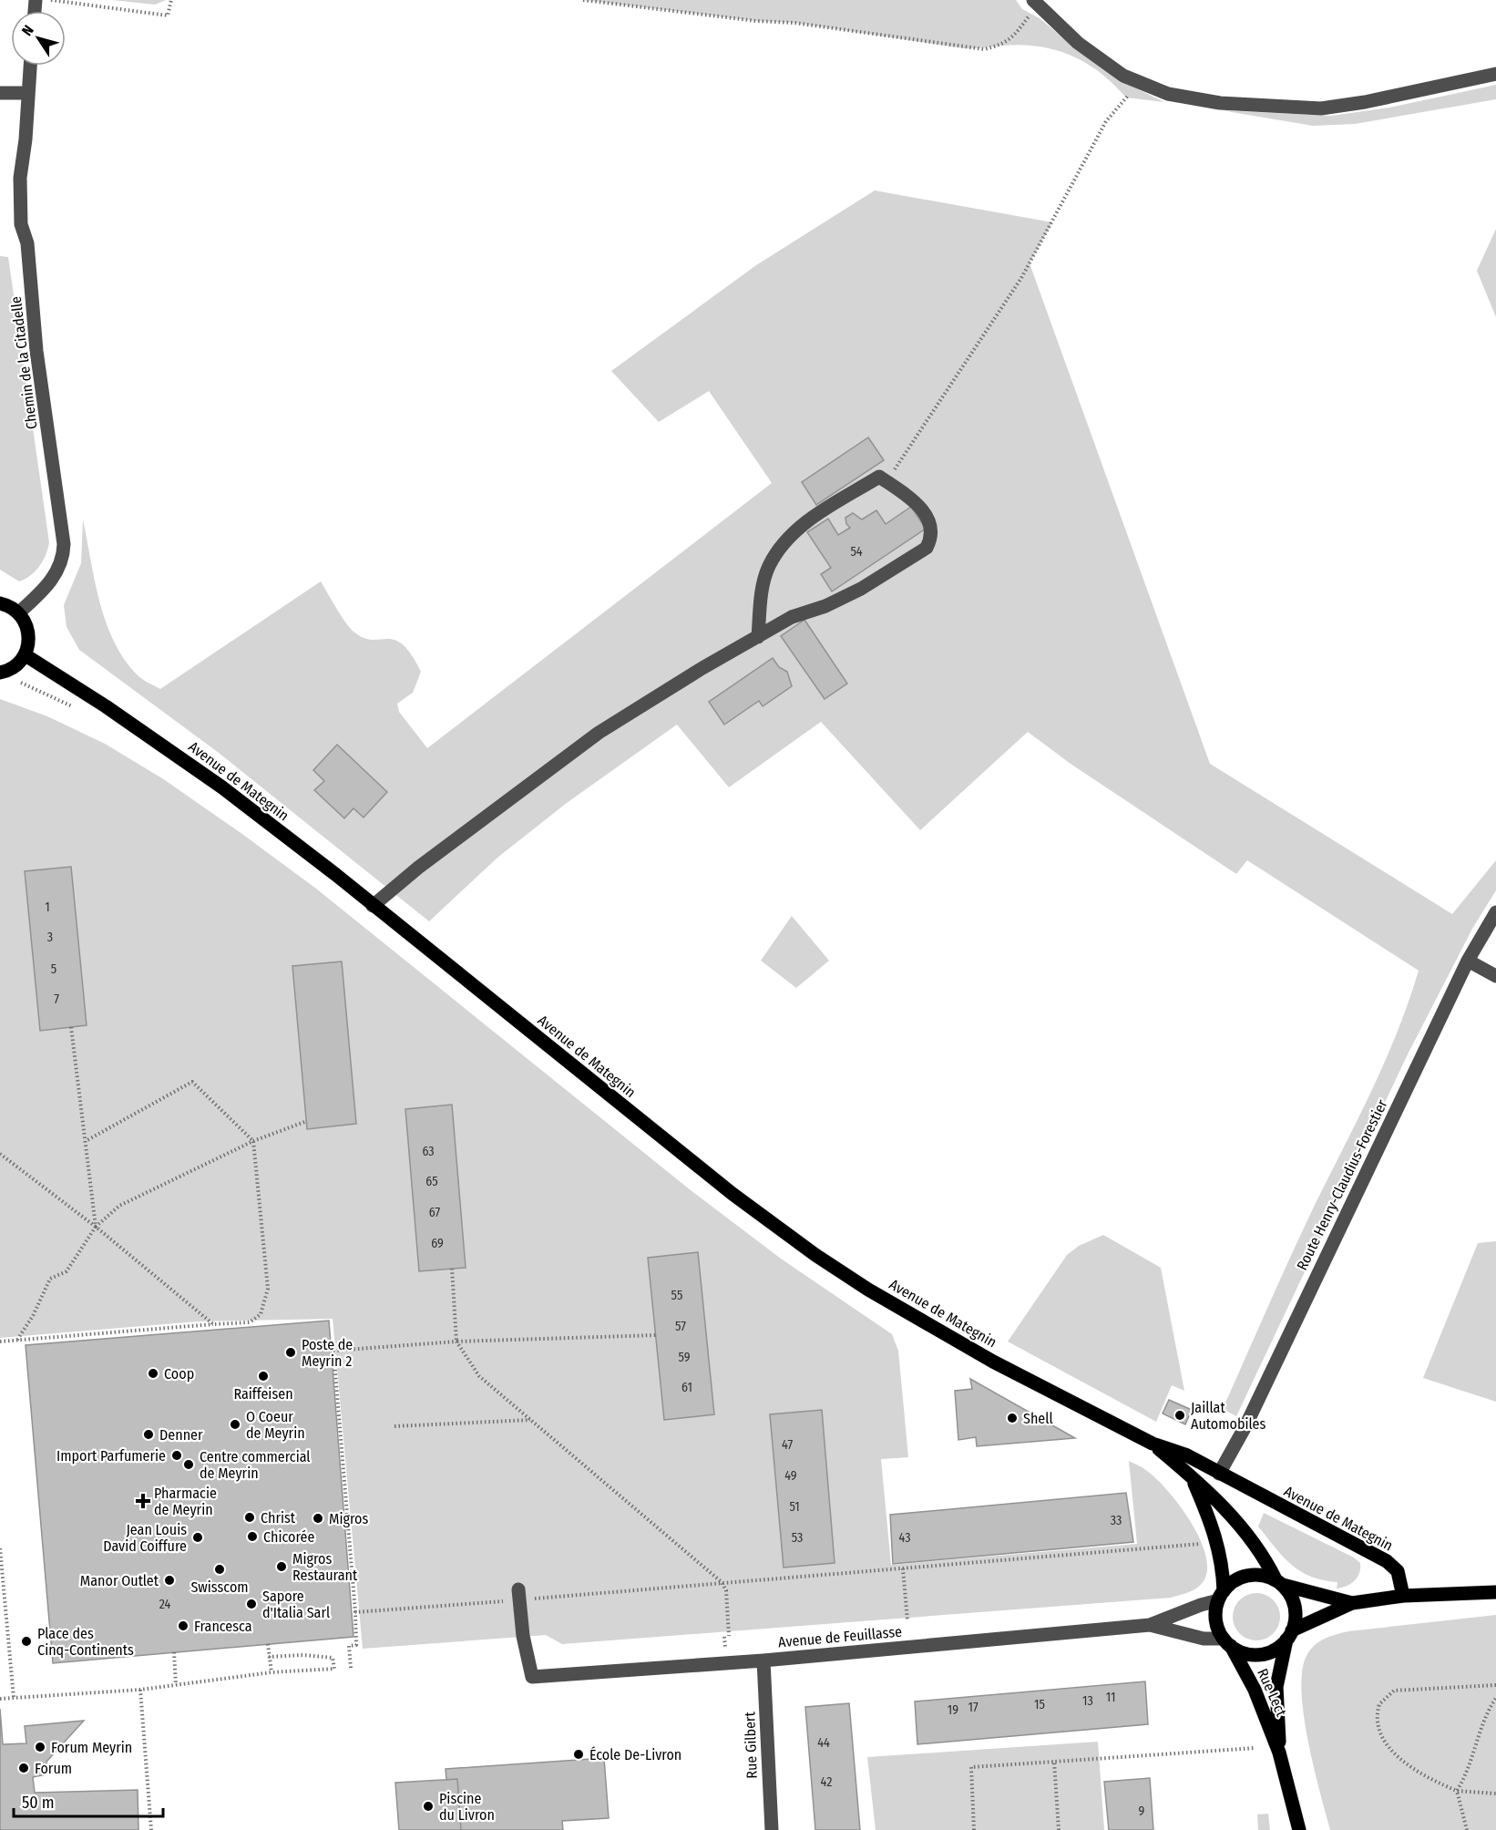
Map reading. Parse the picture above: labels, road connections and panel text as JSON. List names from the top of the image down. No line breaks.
{"streets":{"main road":["Avenue de Mategnin","Rue Lect"],"street":["Chemin de la Citadelle","Route Henry-Claudius-Forestier","Avenue de Feuillasse","Rue Gilbert"]},"crossings":[["Avenue de Mategnin","Route Henry-Claudius-Forestier"],["Avenue de Mategnin","Avenue de Feuillasse"],["Avenue de Mategnin","Rue Lect"],["Avenue de Feuillasse","Rue Lect"],["Avenue de Feuillasse","Rue Gilbert"]],"places":{"other":["Poste de Meyrin 2","Coop","Raiffeisen","Jaillat Automobiles","Shell","O Coeur de Meyrin","Denner","Import Parfumerie","Centre commercial de Meyrin","Christ","Migros","Chicorée","Jean Louis David Coiffure","Migros Restaurant","Swisscom","Manor Outlet","Sapore d'Italia Sarl","Francesca","Place des Cinq-Continents","Forum Meyrin","École De-Livron","Forum","Piscine du Livron"],"health":["Pharmacie de Meyrin"]},"house_numbers":["54","1","3","5","7","63","65","67","69","55","57","59","61","47","49","51","33","53","43","24","11","13","15","17","19","44","42","9"],"scale_bar":"50 m","north":"top left"}
